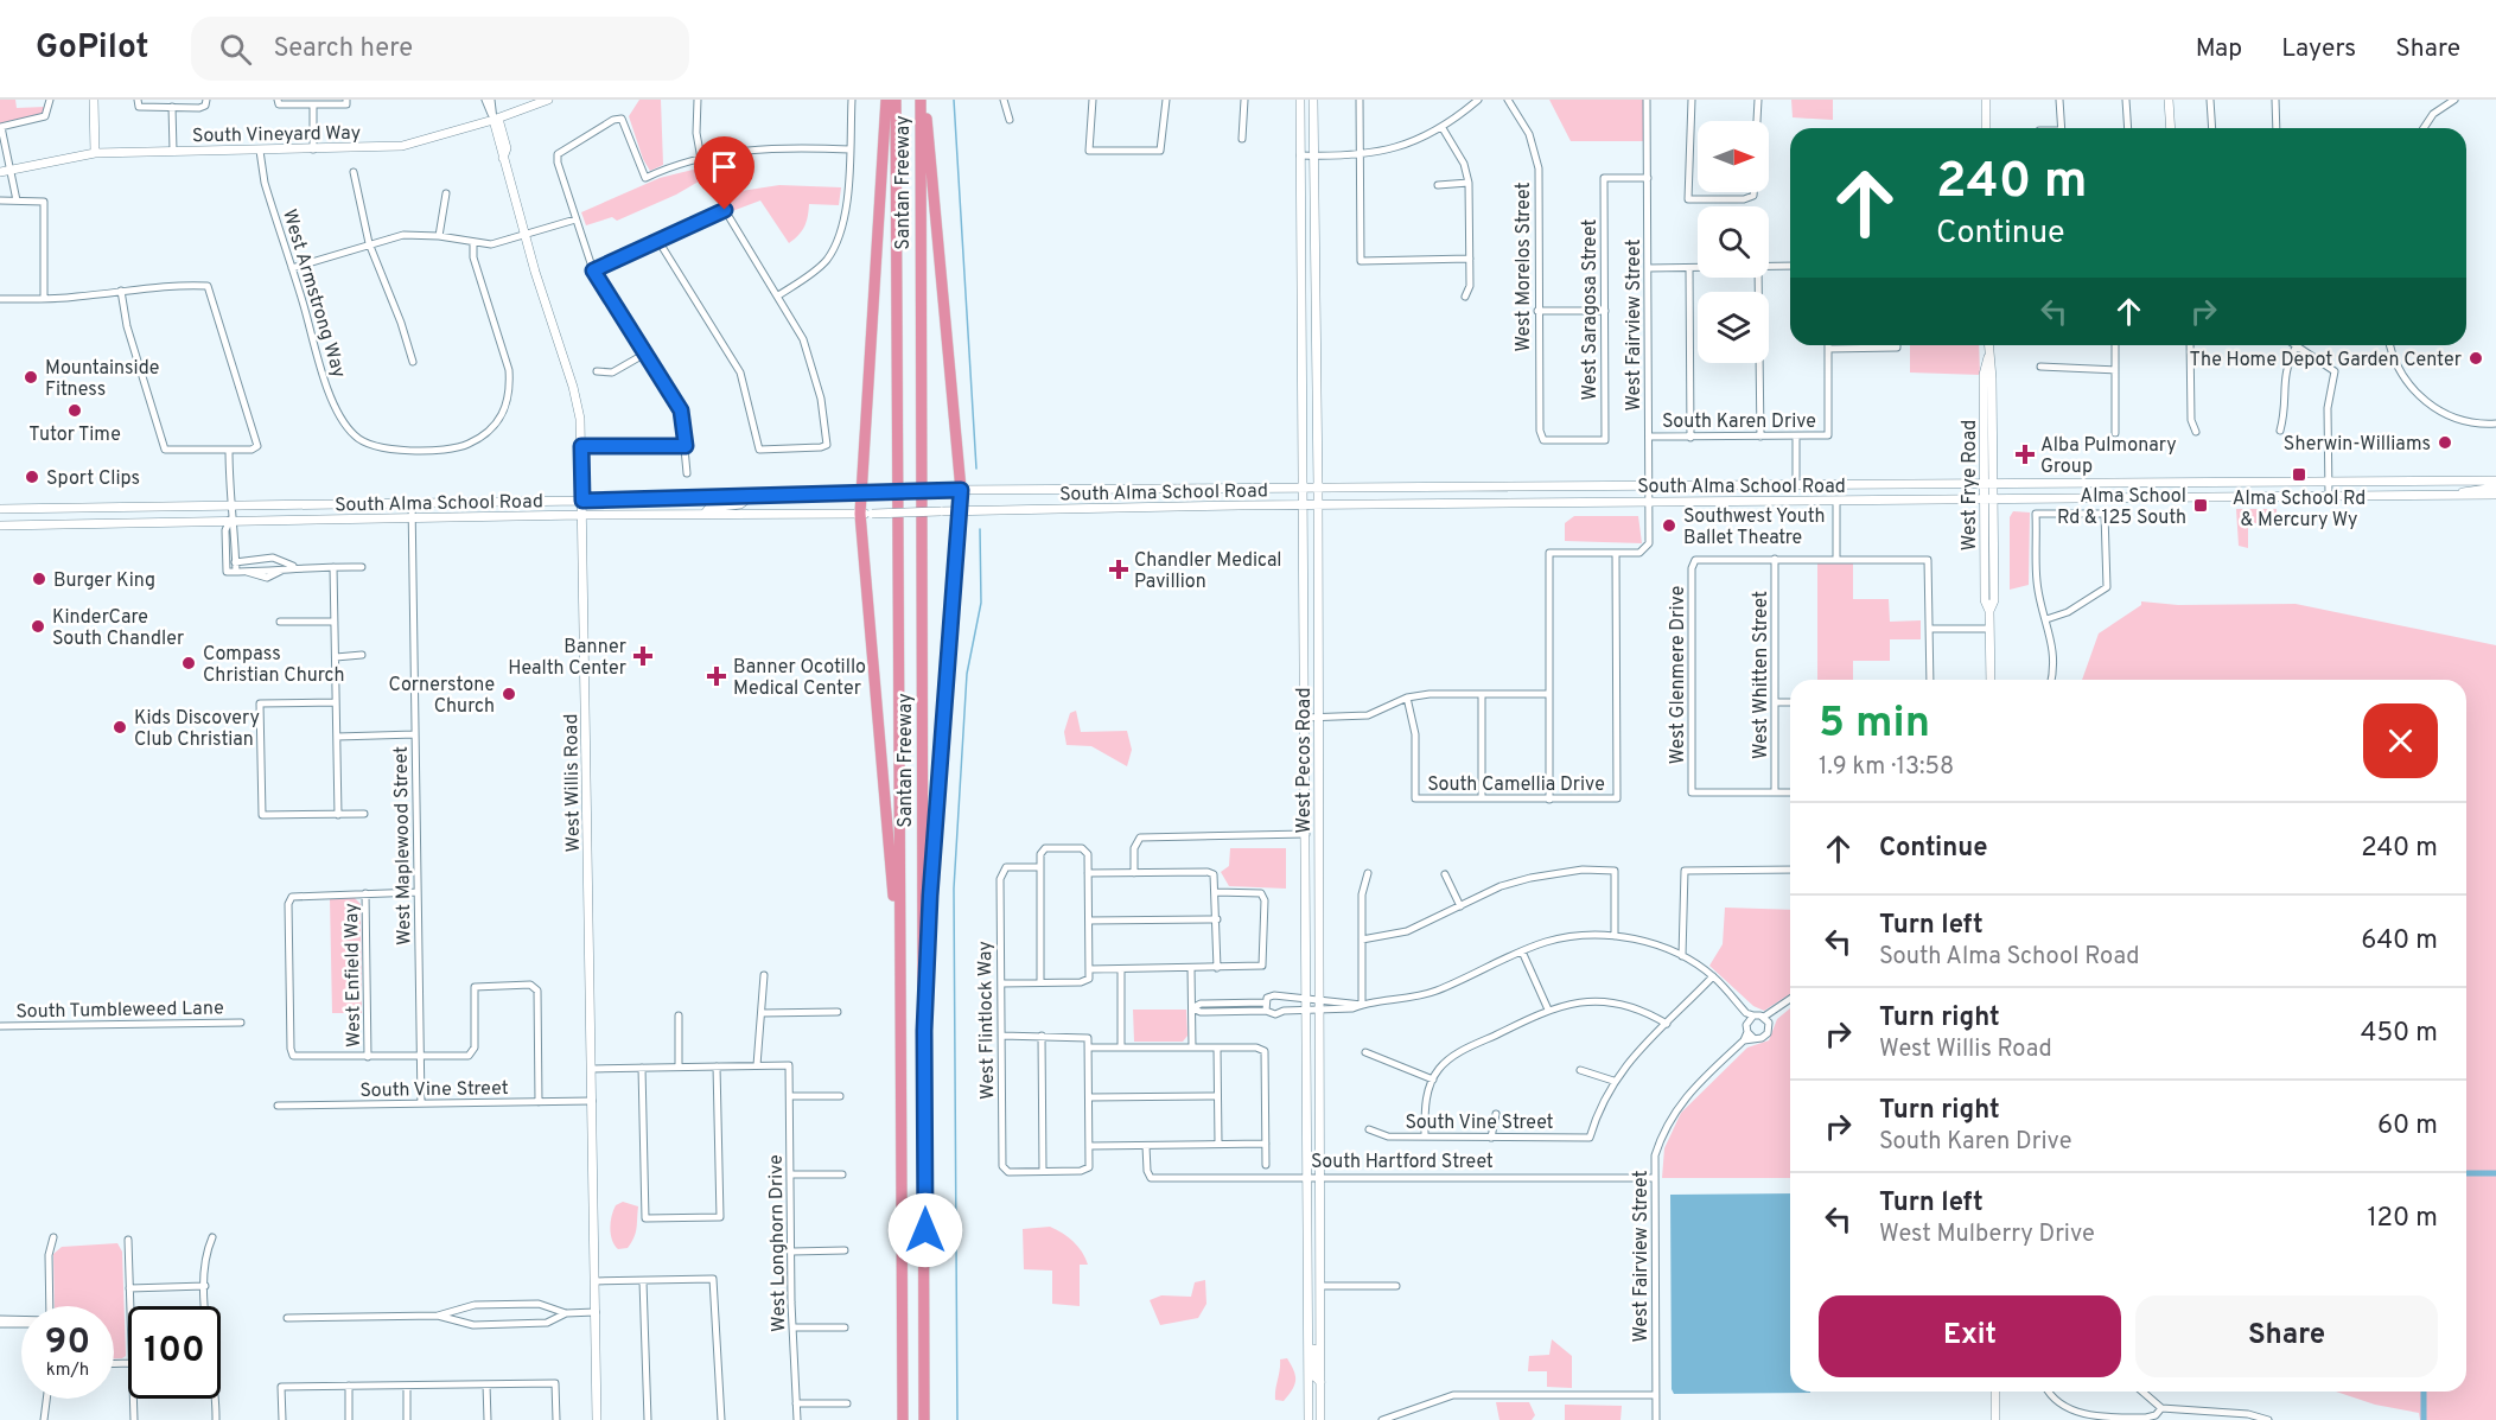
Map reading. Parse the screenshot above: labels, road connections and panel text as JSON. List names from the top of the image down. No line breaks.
{"streets":{"highway":["Santan Freeway"],"main road":["South Vineyard Way","South Alma School Road","West Frye Road","West Pecos Road","West Willis Road"],"street":["West Morelos Street","West Armstrong Way","West Saragosa Street","West Fairview Street","South Karen Drive","West Glenmere Drive","West Whitten Street","South Camellia Drive","West Maplewood Street","West Enfield Way","South Tumbleweed Lane","West Flintlock Way","South Vine Street","South Hartford Street","West Longhorn Drive"]},"crossings":[["South Vineyard Way","West Armstrong Way"],["South Vineyard Way","West Willis Road"],["West Morelos Street","West Saragosa Street"],["West Saragosa Street","West Fairview Street"],["West Fairview Street","South Karen Drive"],["West Fairview Street","South Alma School Road"],["West Fairview Street","South Camellia Drive"],["West Fairview Street","South Hartford Street"],["South Alma School Road","West Frye Road"],["South Alma School Road","West Pecos Road"],["South Alma School Road","West Willis Road"],["South Alma School Road","West Maplewood Street"],["West Glenmere Drive","West Whitten Street"],["West Pecos Road","South Hartford Street"],["West Willis Road","South Vine Street"],["West Maplewood Street","South Vine Street"]],"places":{"other":["The Home Depot Garden Center","Mountainside Fitness","Tutor Time","Sherwin-Williams","Sport Clips","Southwest Youth Ballet Theatre","Burger King","KinderCare South Chandler","Compass Christian Church","Cornerstone Church","Kids Discovery Club Christian"],"health":["Alba Pulmonary Group","Chandler Medical Pavillion","Banner Health Center","Banner Ocotillo Medical Center"],"transit":["Alma School Rd & Mercury Wy","Alma School Rd & 125 South"]},"north":"right","page":{"header":"GoPilot","search":"Search here","nav":["Map","Layers","Share"],"turn":["240 m","Continue"],"heading":["5 min","1.9 km · 13:58"],"list":[{"name":"Continue","value":"240 m"},{"name":"Turn left","note":"South Alma School Road","value":"640 m"},{"name":"Turn right","note":"West Willis Road","value":"450 m"},{"name":"Turn right","note":"South Karen Drive","value":"60 m"},{"name":"Turn left","note":"West Mulberry Drive","value":"120 m"}],"buttons":["Exit","Share"],"speed":"90 km/h","limit":"100"}}
